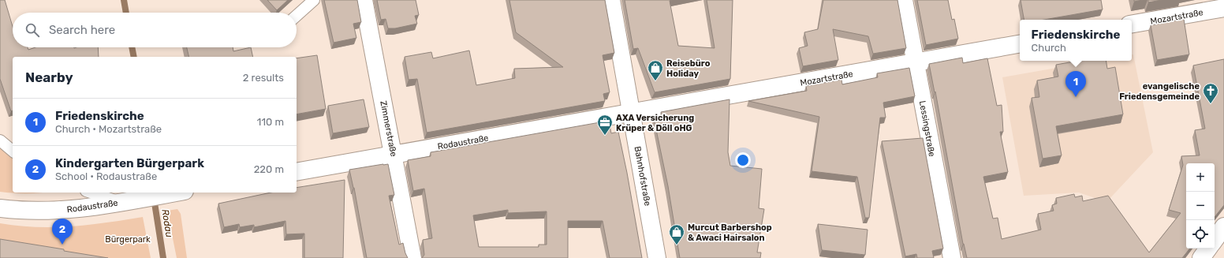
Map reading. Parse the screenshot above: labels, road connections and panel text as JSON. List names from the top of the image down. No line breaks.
{"streets":{"street":["Mozartstraße","Zimmerstraße","Lessingstraße","Rodaustraße","Bahnhofstraße"]},"crossings":[["Mozartstraße","Lessingstraße"],["Mozartstraße","Rodaustraße"],["Mozartstraße","Bahnhofstraße"],["Zimmerstraße","Rodaustraße"],["Rodaustraße","Bahnhofstraße"]],"water":["Rodau"],"parks":["Bürgerpark"],"places":{"shop":["Reisebüro Holiday","Murcut Barbershop & Awaci Hairsalon"],"church":["evangelische Friedensgemeinde"],"office":["AXA Versicherung Krüper & Döll oHG"]},"page":{"search":"Search here","popup":["Friedenskirche","Church"],"heading":["Nearby","2 results"],"pins":["1","2"],"list":[{"mark":"1","name":"Friedenskirche","note":"Church · Mozartstraße","value":"110 m"},{"mark":"2","name":"Kindergarten Bürgerpark","note":"School · Rodaustraße","value":"220 m"}],"map_buttons":["+","−"]}}
